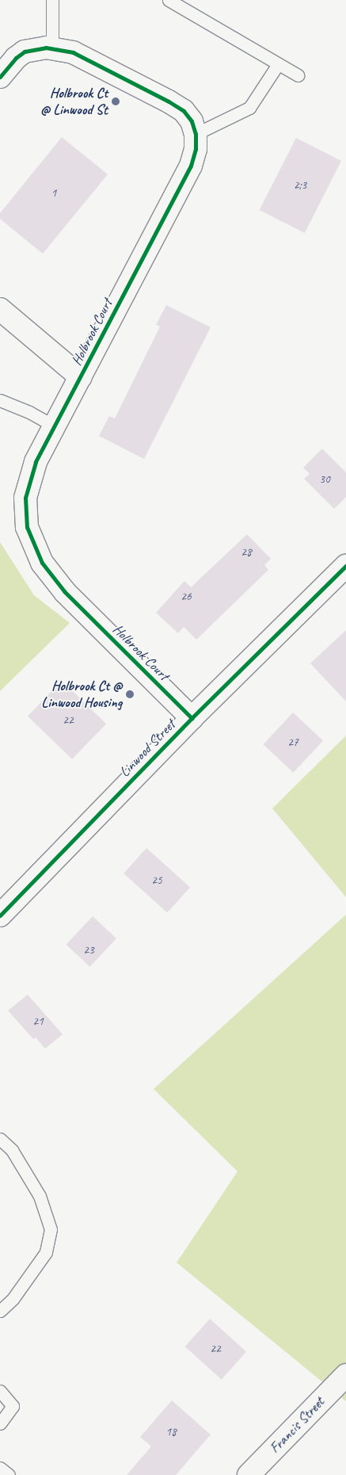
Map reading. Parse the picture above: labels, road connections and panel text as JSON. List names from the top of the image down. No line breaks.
{"streets":{"street":["Holbrook Court","Linwood Street","Francis Street"]},"crossings":[["Holbrook Court","Linwood Street"]],"places":["Holbrook Ct @ Linwood St","Holbrook Ct @ Linwood Housing"],"house_numbers":["2;3","1","30","28","26","22","27","25","23","21","22","18"]}
